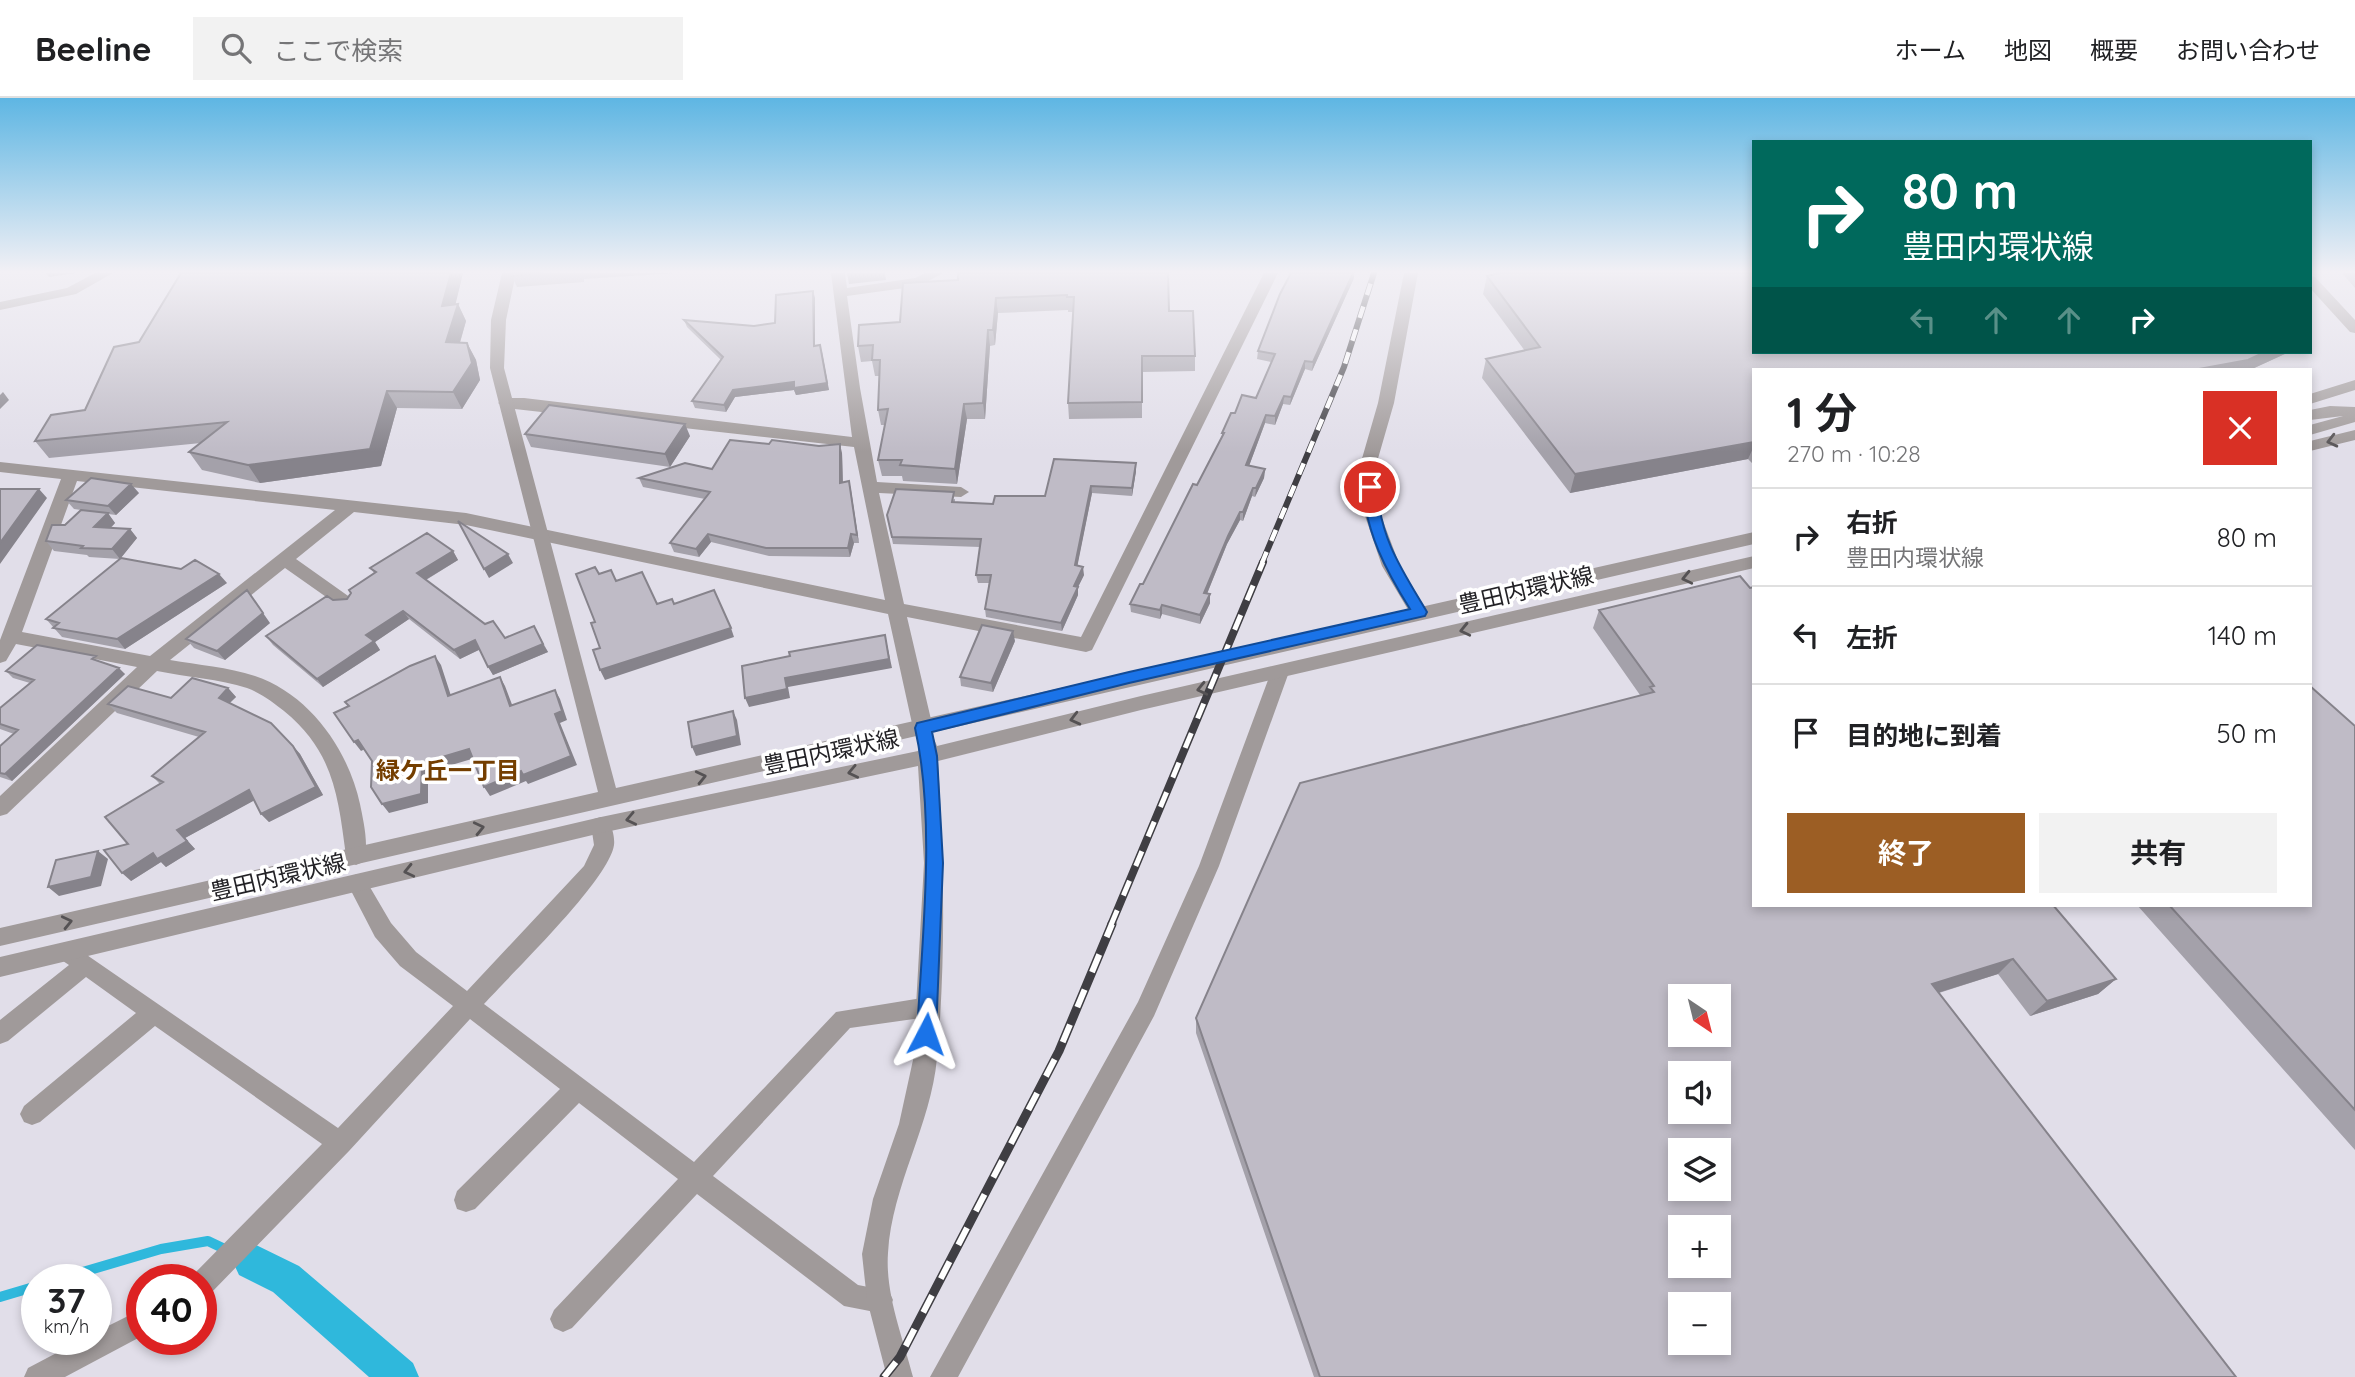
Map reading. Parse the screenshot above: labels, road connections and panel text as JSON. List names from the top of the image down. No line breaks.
{"streets":{"street":["豊田内環状線"]},"districts":["緑ケ丘一丁目"],"north":"bottom right","page":{"header":"Beeline","search":"ここで検索","nav":["ホーム","地図","概要","お問い合わせ"],"turn":["80 m","豊田内環状線"],"heading":["1 分","270 m · 10:28"],"list":[{"name":"右折","note":"豊田内環状線","value":"80 m"},{"name":"左折","value":"140 m"},{"name":"目的地に到着","value":"50 m"}],"buttons":["終了","共有"],"map_buttons":["+","−"],"speed":"37 km/h","limit":"40"}}
